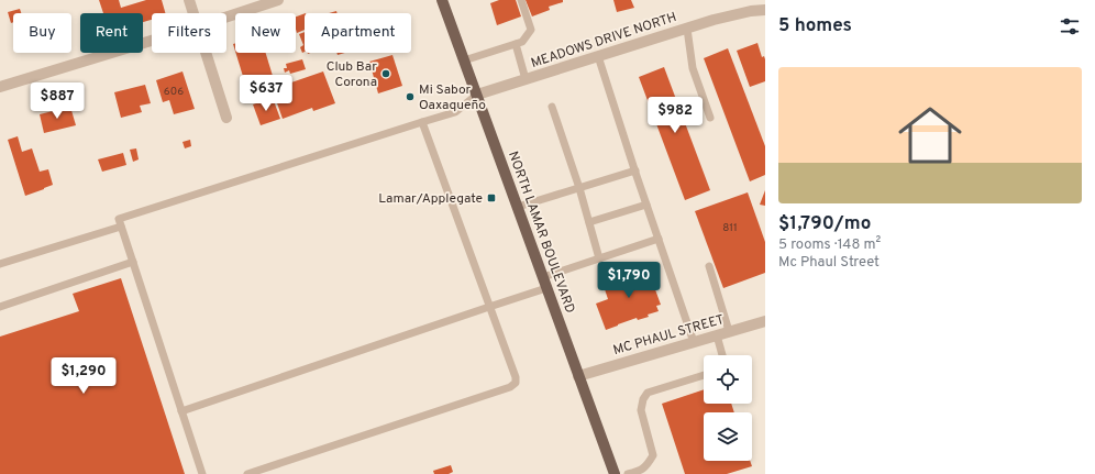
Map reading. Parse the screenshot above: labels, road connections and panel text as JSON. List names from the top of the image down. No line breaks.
{"streets":{"main road":["NORTH LAMAR BOULEVARD"],"street":["MEADOWS DRIVE NORTH","MC PHAUL STREET"]},"crossings":[["MEADOWS DRIVE NORTH","NORTH LAMAR BOULEVARD"],["NORTH LAMAR BOULEVARD","MC PHAUL STREET"]],"places":{"other":["Club Bar Corona","Mi Sabor Oaxaqueño"],"transit":["Lamar/Applegate"]},"house_numbers":["606","811"],"page":{"heading":"5 homes","chip":["Buy","Rent","Filters","New","Apartment"],"list":[{"name":"$1,790/mo","note":"5 rooms · 148 m² · Mc Phaul Street"}],"price":["$637","$887","$982","$1,790","$1,290"]}}
